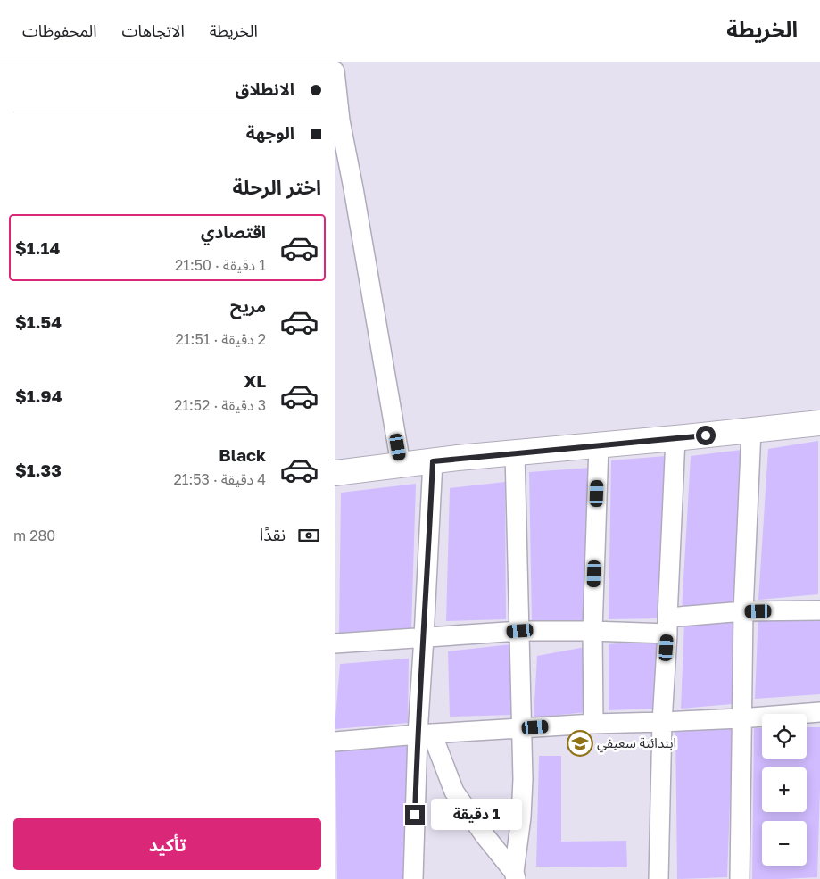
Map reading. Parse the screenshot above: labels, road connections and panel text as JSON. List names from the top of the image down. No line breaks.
{"places":{"school or university":["ابتدائتة سعيفي"]},"page":{"header":"الخريطة","nav":["الخريطة","الاتجاهات","المحفوظات"],"banner":["الانطلاق","الوجهة"],"heading":"اختر الرحلة","list":[{"name":"اقتصادي","note":"1 دقيقة · 21:50","value":"$1.14"},{"name":"مريح","note":"2 دقيقة · 21:51","value":"$1.54"},{"name":"XL","note":"3 دقيقة · 21:52","value":"$1.94"},{"name":"Black","note":"4 دقيقة · 21:53","value":"$1.33"}],"pay":["نقدًا","280 m"],"map_buttons":["+","−"],"bubble":"1 دقيقة","buttons":"تأكيد"}}
